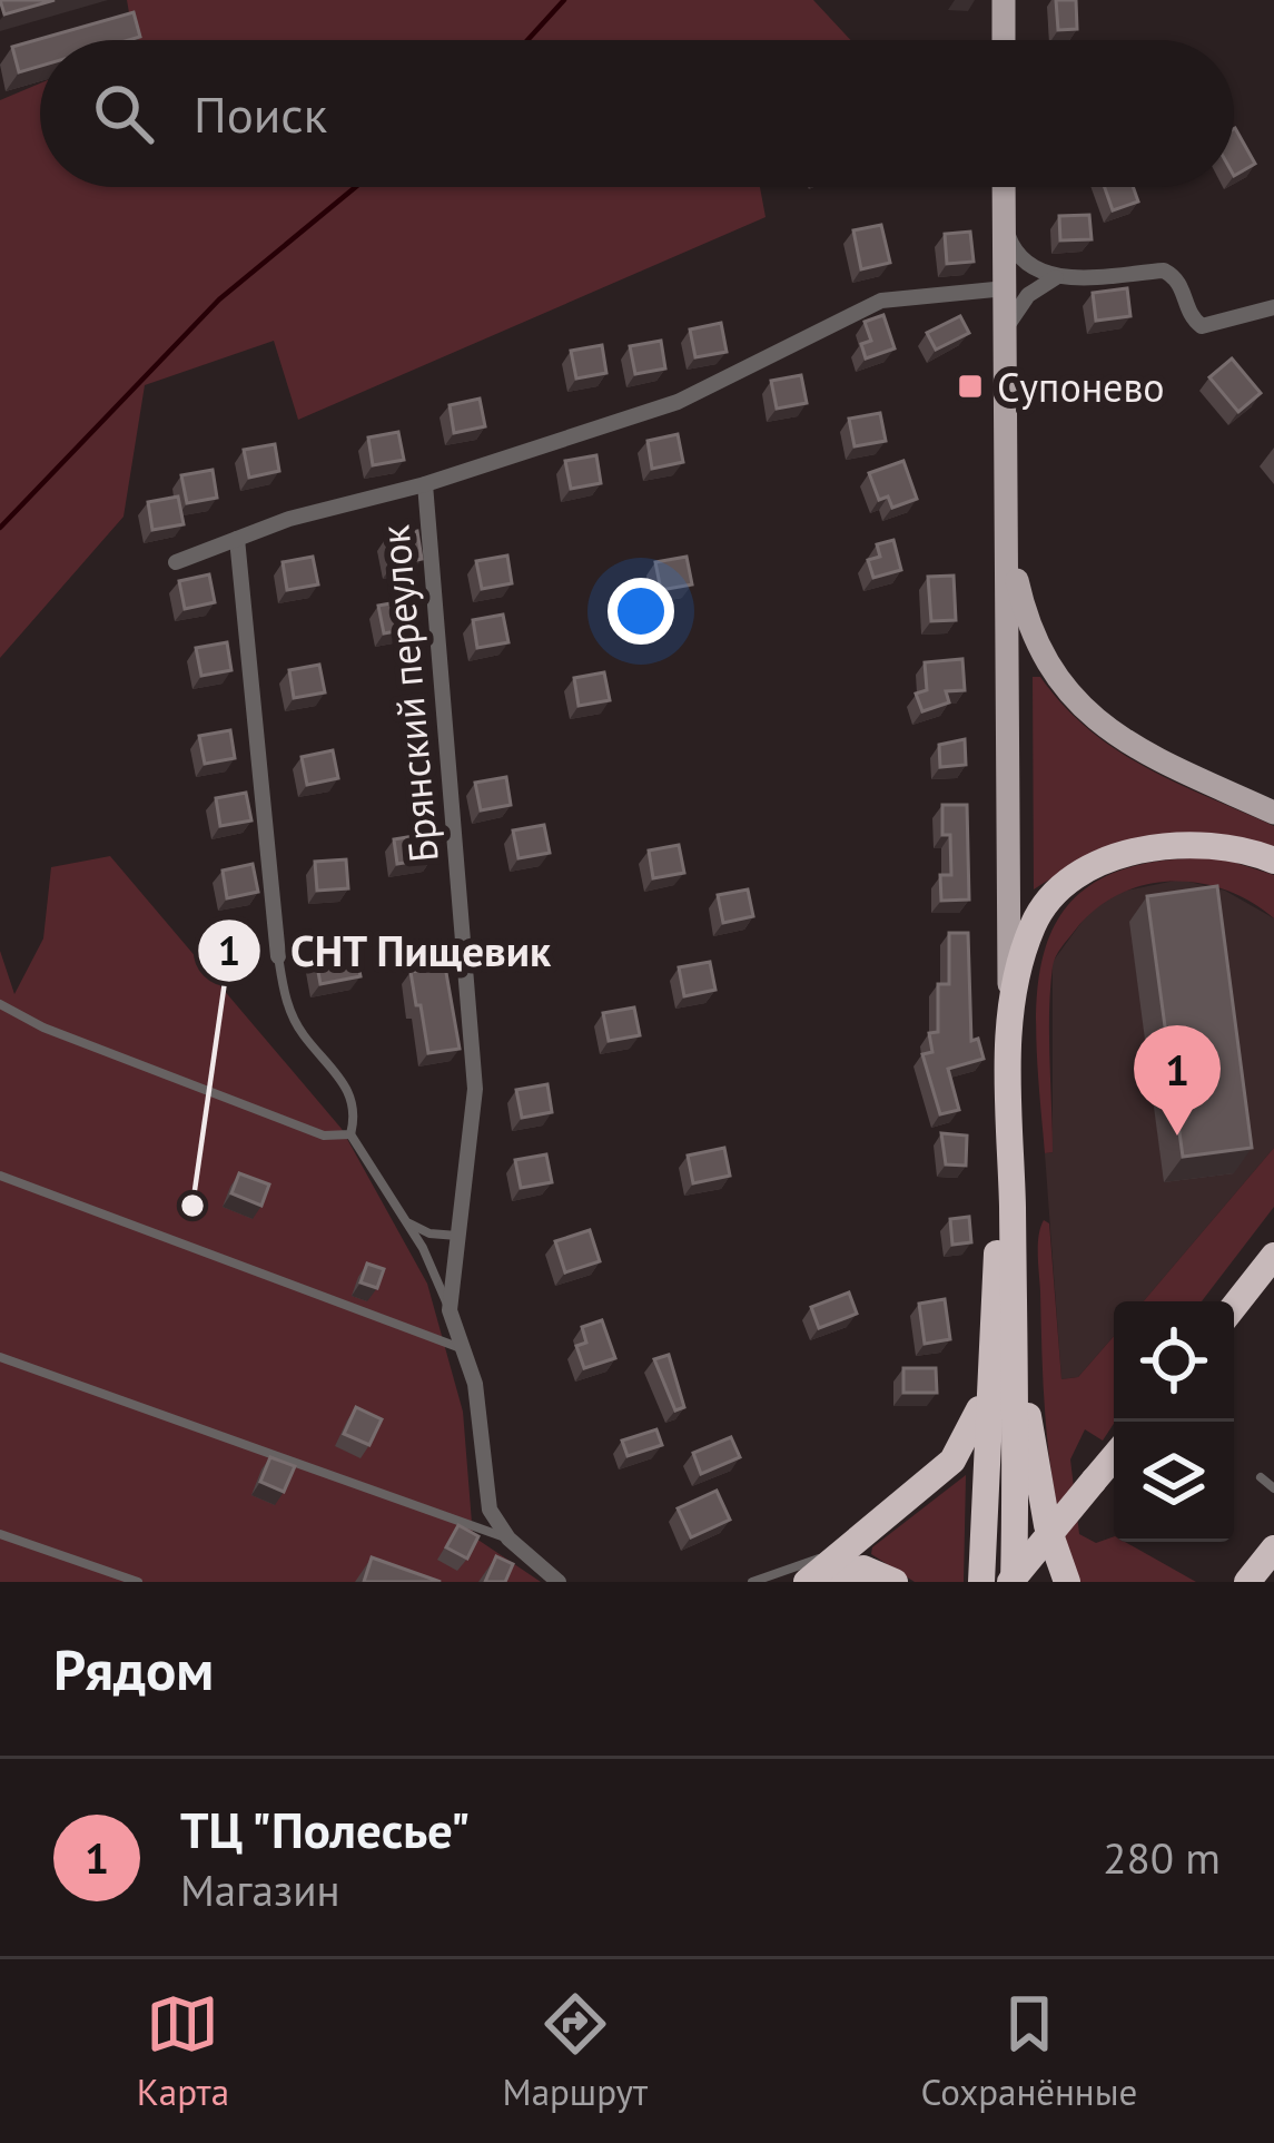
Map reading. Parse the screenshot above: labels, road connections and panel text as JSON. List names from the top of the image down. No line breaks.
{"streets":{"street":["Брянский переулок"]},"places":{"transit":["Супонево"],"other":["СНТ Пищевик"]},"page":{"search":"Поиск","pins":"1","heading":"Рядом","list":[{"mark":"1","name":"ТЦ \"Полесье\"","note":"Магазин","value":"280 m"}],"nav":["Карта","Маршрут","Сохранённые"]}}
